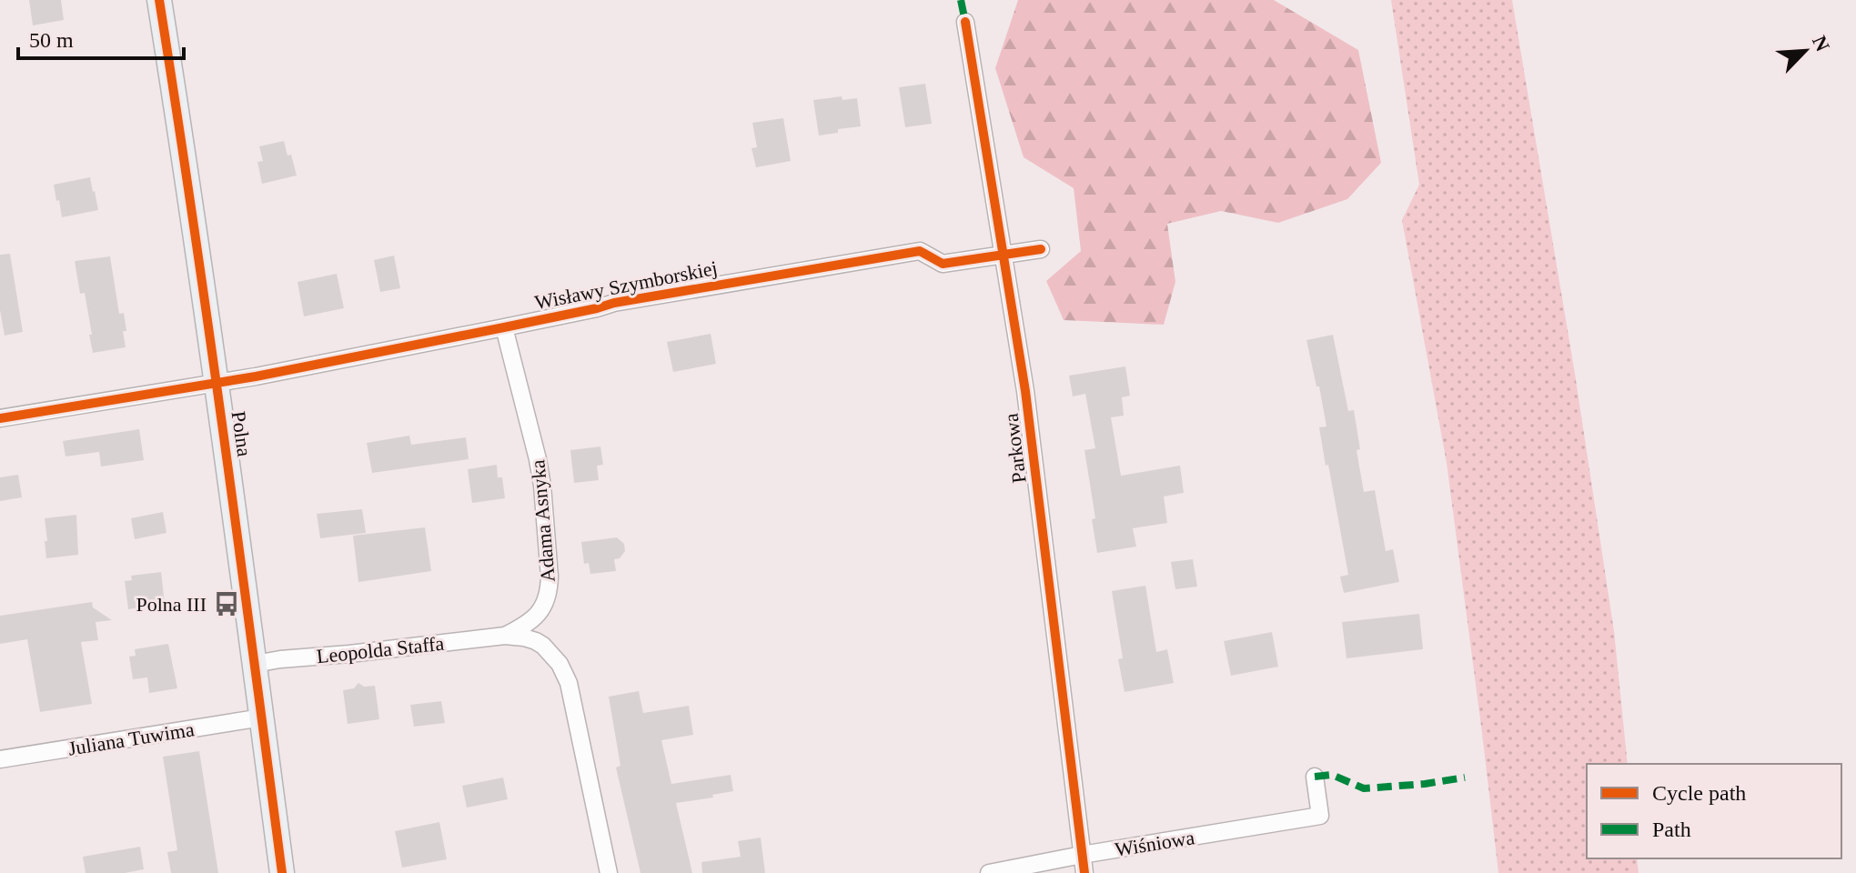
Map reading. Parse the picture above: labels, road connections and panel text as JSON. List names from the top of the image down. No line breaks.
{"streets":{"street":["Wisławy Szymborskiej","Polna","Parkowa","Adama Asnyka","Leopolda Staffa","Juliana Tuwima","Wiśniowa"]},"crossings":[["Wisławy Szymborskiej","Polna"],["Wisławy Szymborskiej","Parkowa"],["Wisławy Szymborskiej","Adama Asnyka"],["Polna","Leopolda Staffa"],["Polna","Juliana Tuwima"],["Parkowa","Wiśniowa"],["Adama Asnyka","Leopolda Staffa"]],"places":{"bus stop":["Polna III"]},"legend":["Cycle path","Path"],"scale_bar":"50 m","north":"top right"}
